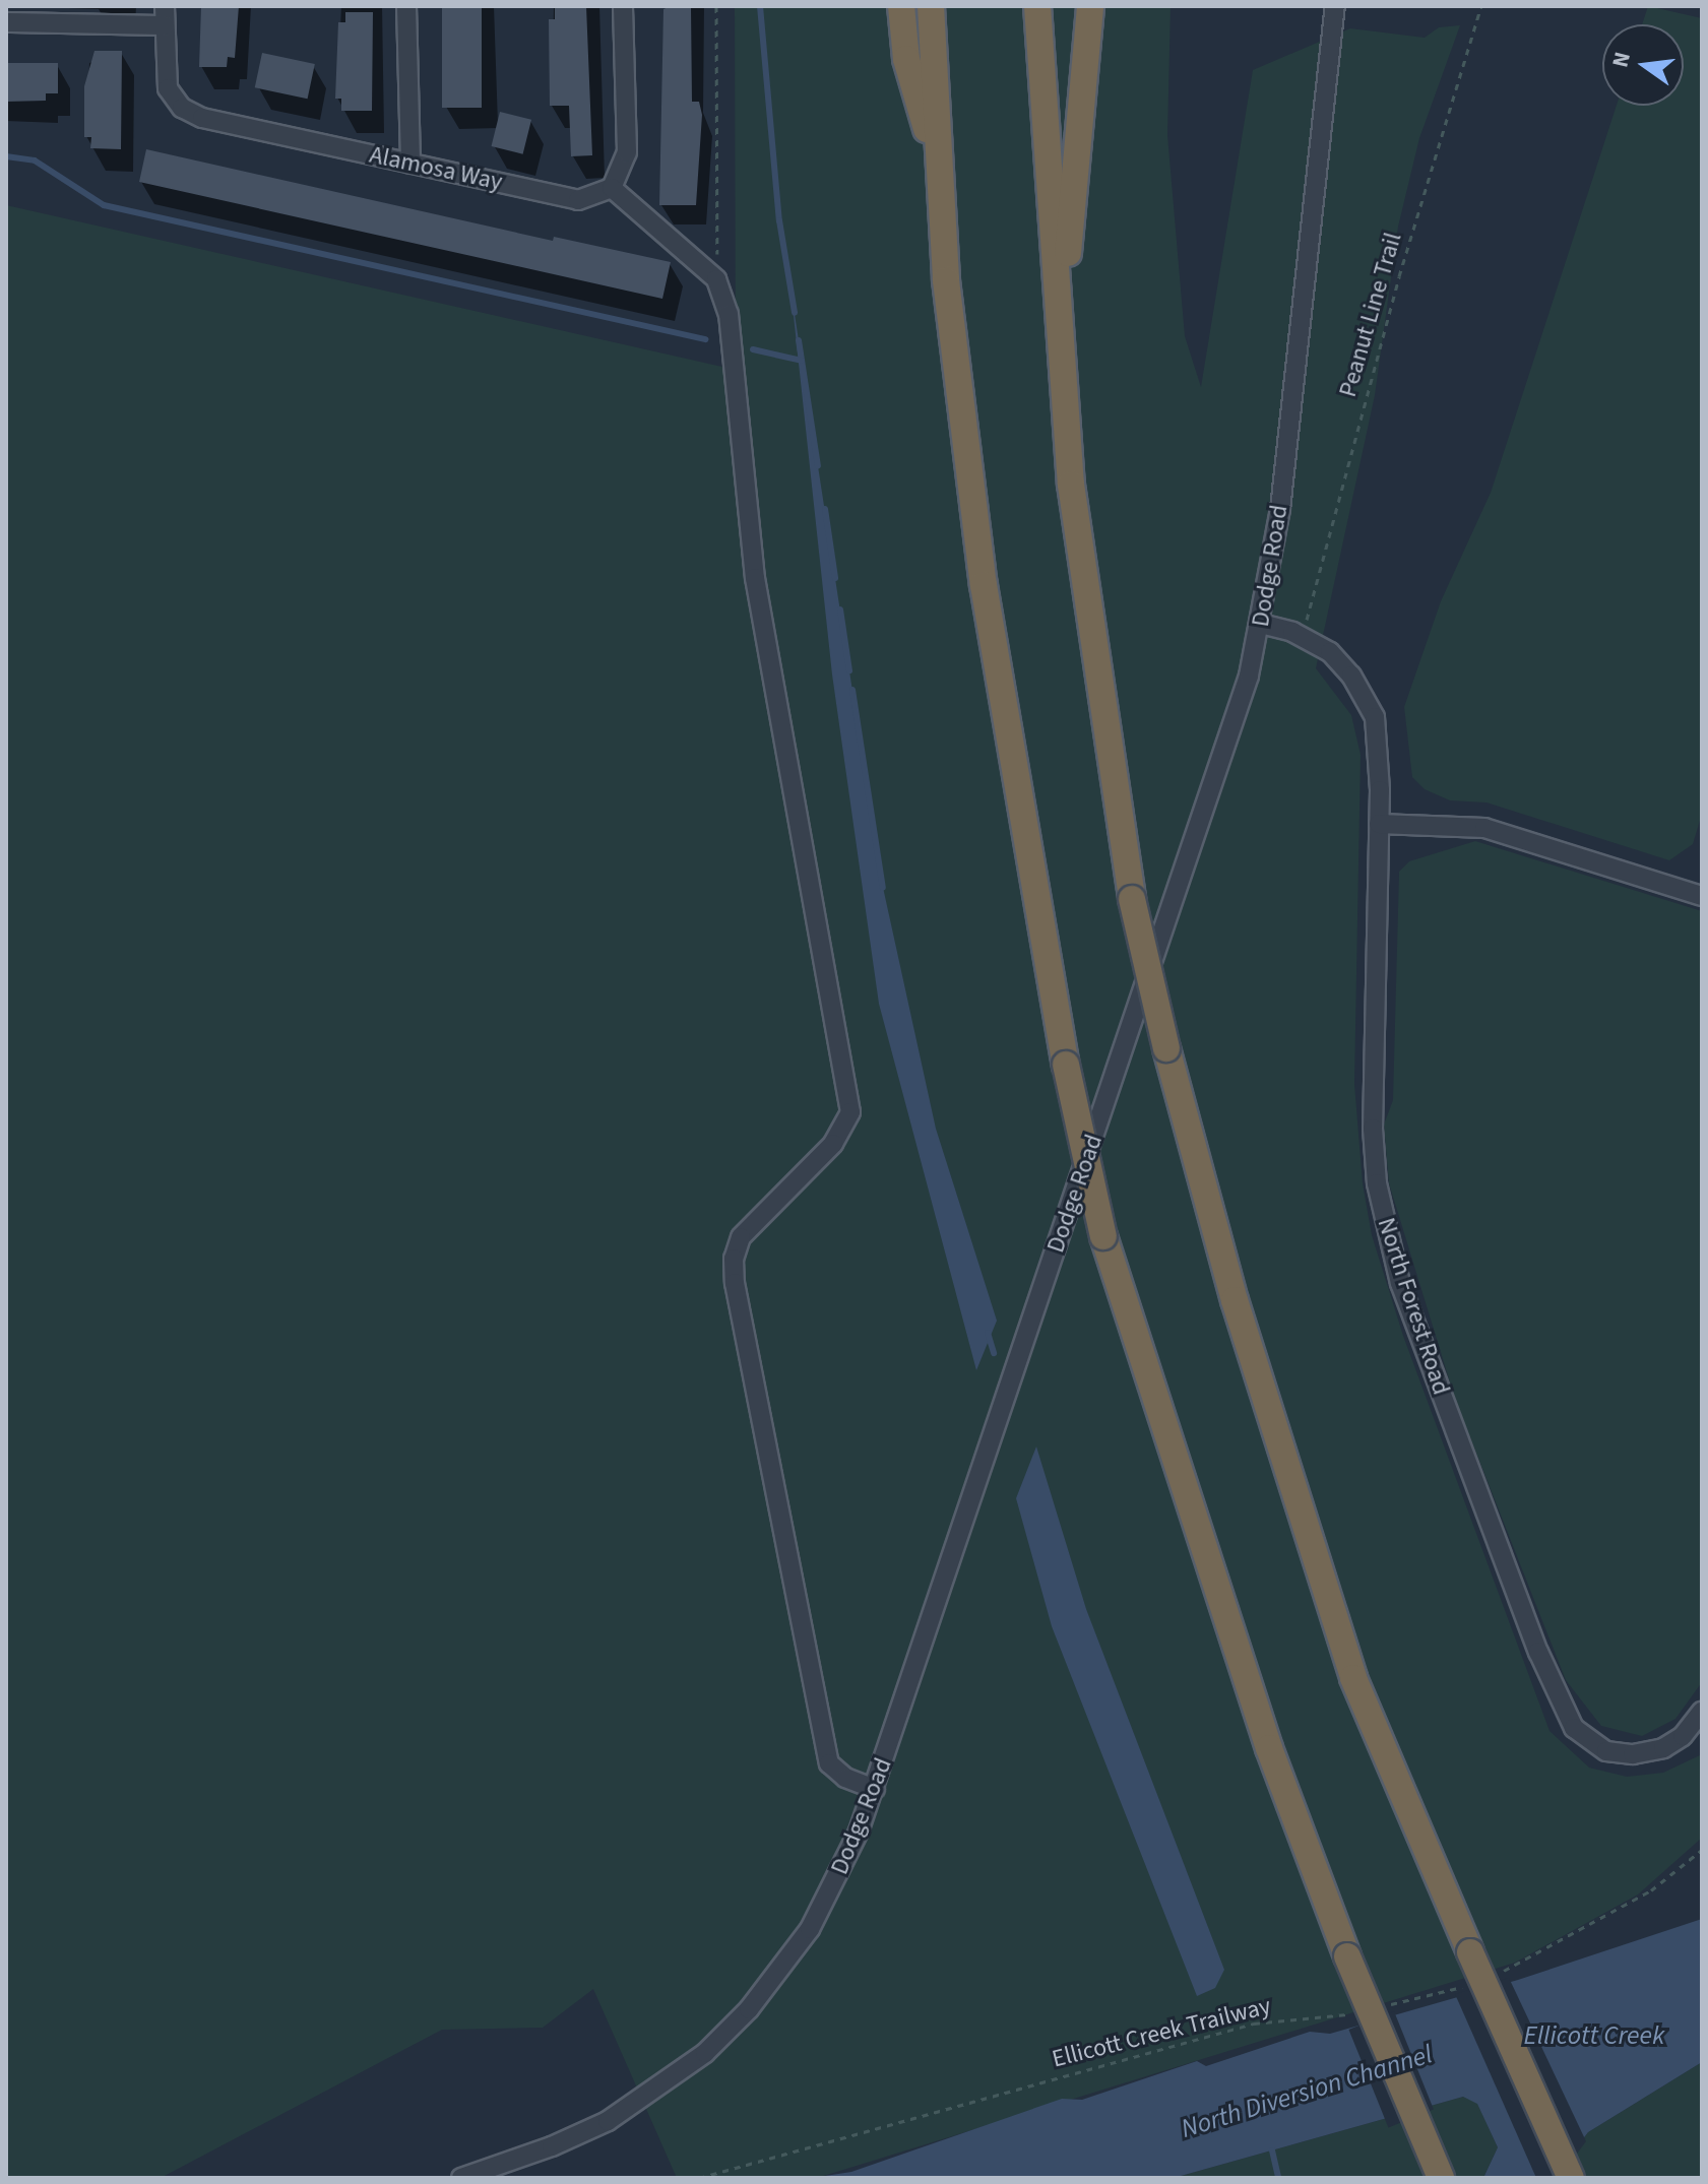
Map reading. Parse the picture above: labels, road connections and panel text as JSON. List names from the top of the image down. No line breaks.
{"streets":{"street":["Alamosa Way","Dodge Road","North Forest Road"],"path":["Peanut Line Trail","Ellicott Creek Trailway"]},"crossings":[["Peanut Line Trail","North Forest Road"],["Dodge Road","North Forest Road"]],"water":["Ellicott Creek","North Diversion Channel"],"north":"left"}
